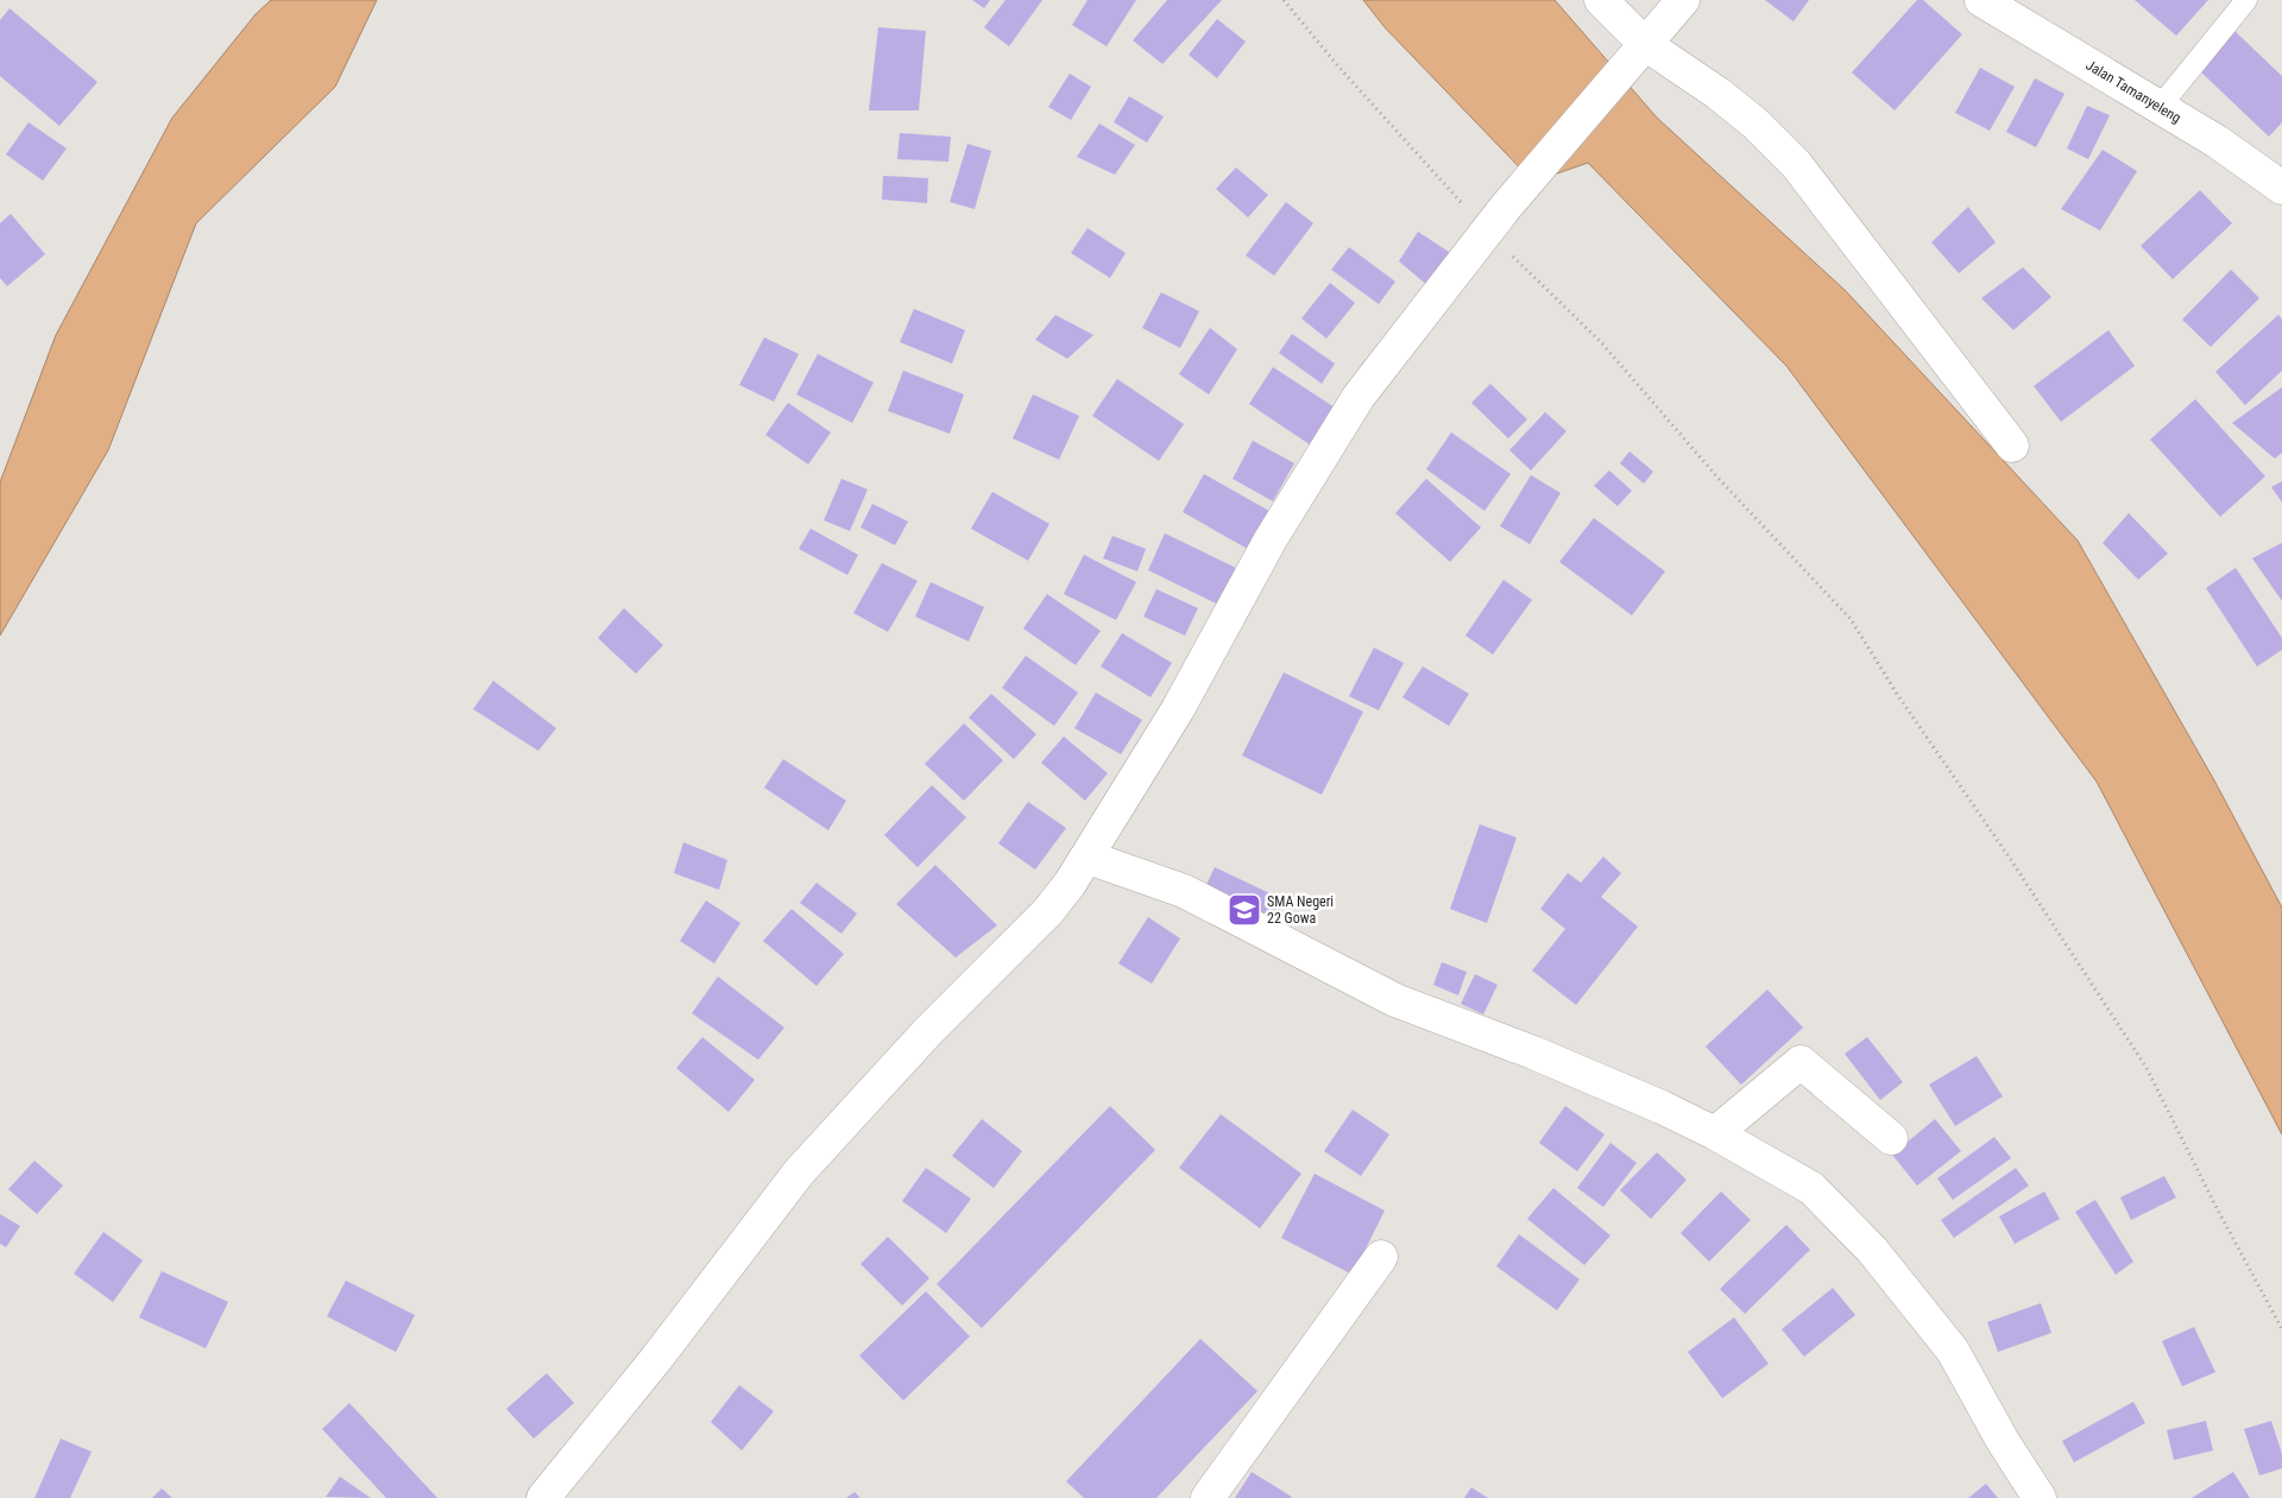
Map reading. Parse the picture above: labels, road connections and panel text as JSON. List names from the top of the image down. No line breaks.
{"streets":{"street":["Jalan Tamanyeleng"]},"places":{"school or university":["SMA Negeri 22 Gowa"]}}
